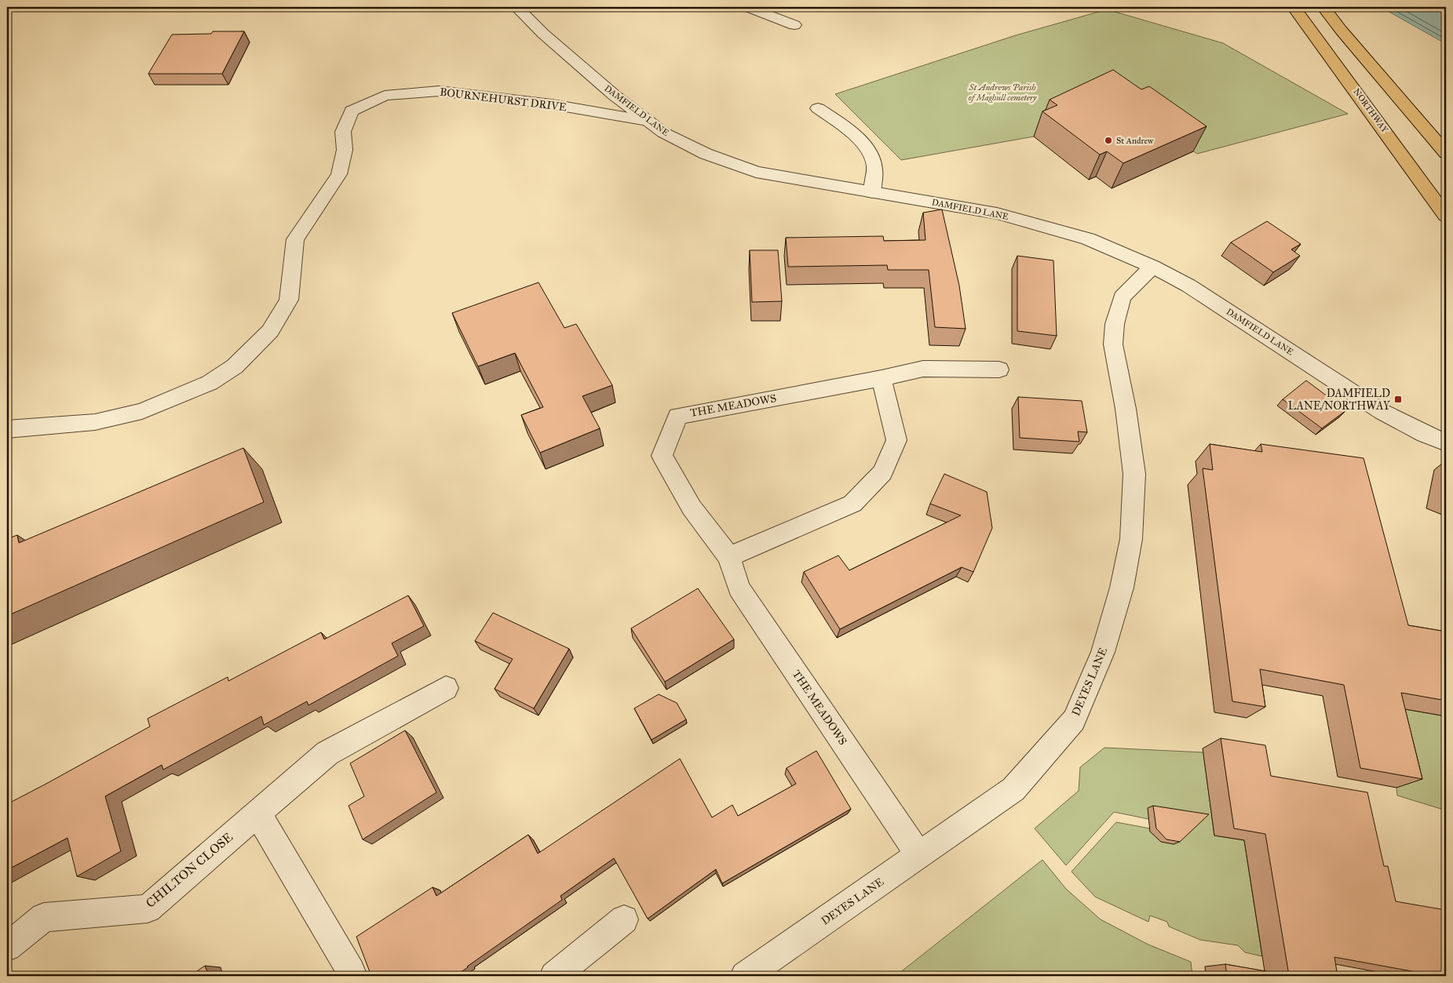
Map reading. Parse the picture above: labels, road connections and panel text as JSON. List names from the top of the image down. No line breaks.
{"streets":{"highway":["NORTHWAY"],"street":["BOURNEHURST DRIVE","DAMFIELD LANE","THE MEADOWS","DEYES LANE","CHILTON CLOSE"]},"crossings":[["BOURNEHURST DRIVE","DAMFIELD LANE"],["DAMFIELD LANE","DEYES LANE"],["THE MEADOWS","DEYES LANE"]],"parks":["St Andrews Parish of Maghull cemetery"],"places":{"other":["St Andrew"],"transit":["DAMFIELD LANE/NORTHWAY"]}}
